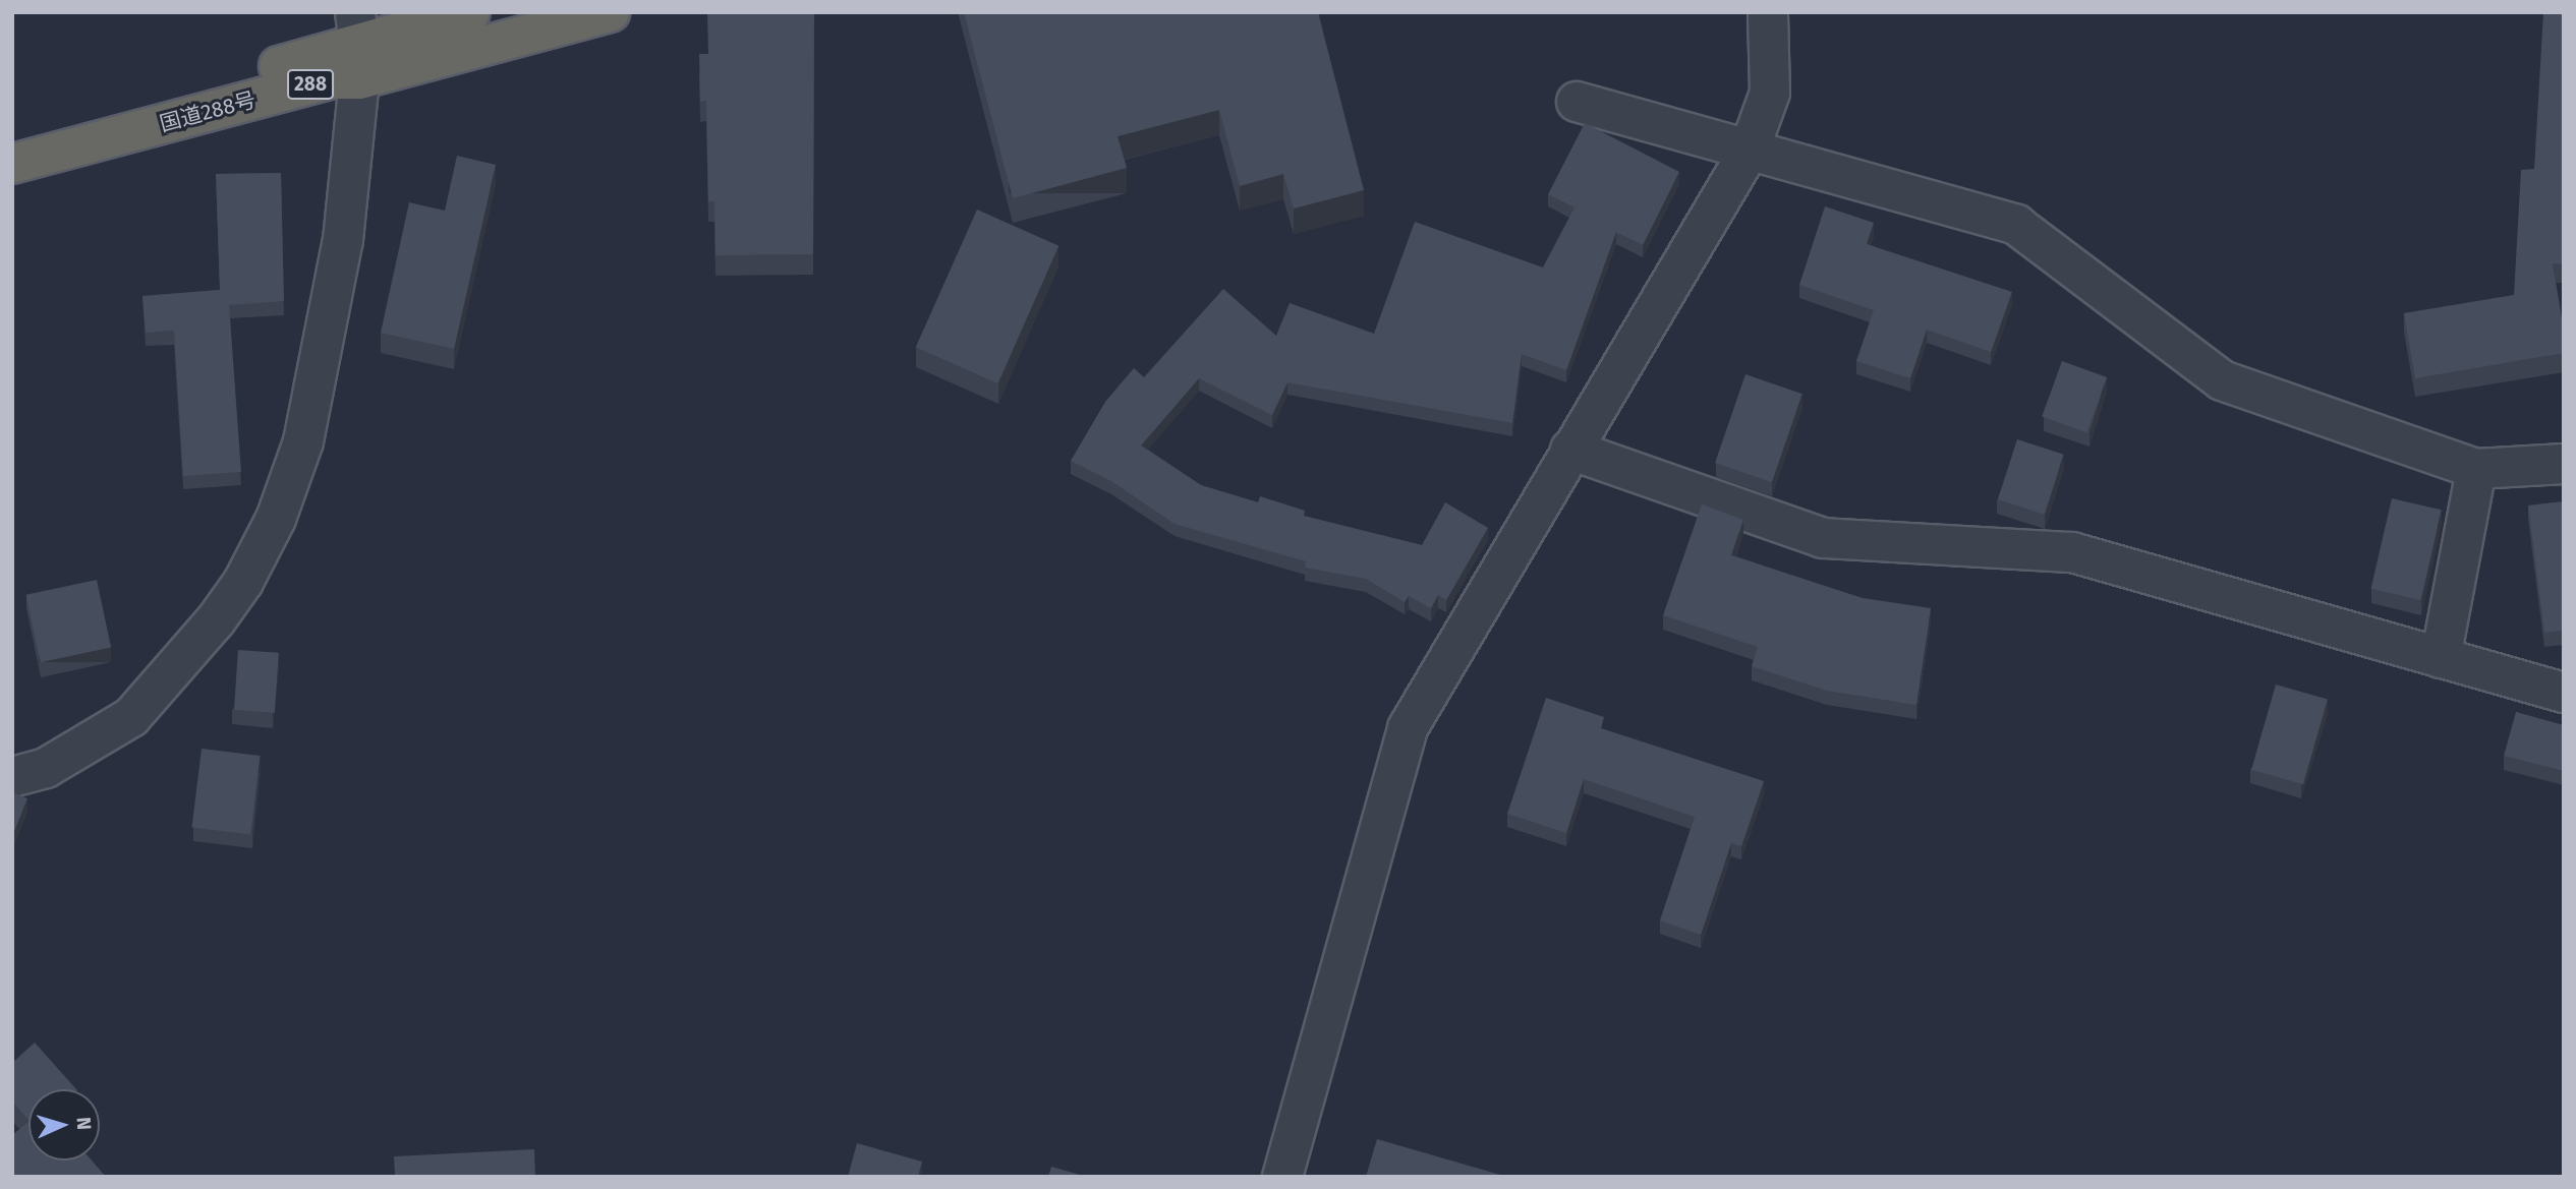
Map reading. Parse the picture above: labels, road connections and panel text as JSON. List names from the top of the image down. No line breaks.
{"streets":{"highway":["288","国道288号"]},"north":"right"}
